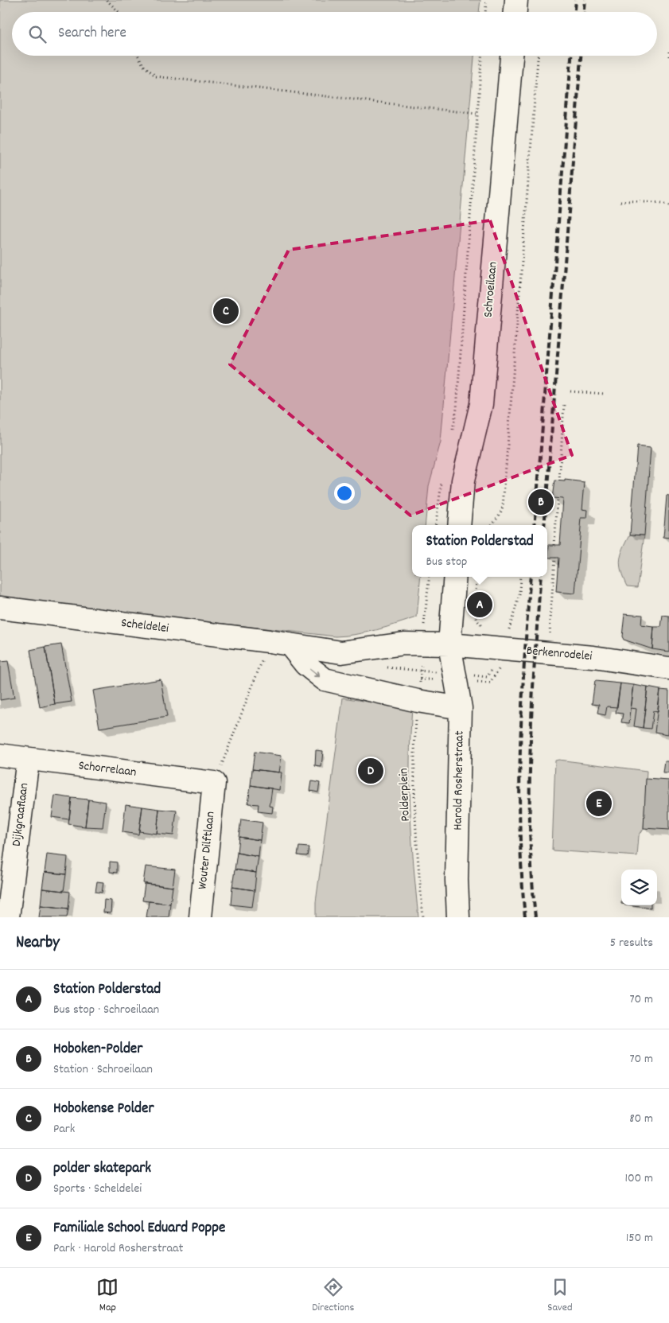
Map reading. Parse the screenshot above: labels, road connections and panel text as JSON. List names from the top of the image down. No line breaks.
{"streets":{"street":["Schroeilaan","Scheldelei","Berkenrodelei","Schorrelaan","Harold Rosherstraat","Dijkgraaflaan","Wouter Dilftlaan"],"path":["Polderplein"]},"crossings":[["Scheldelei","Berkenrodelei"],["Scheldelei","Harold Rosherstraat"],["Berkenrodelei","Harold Rosherstraat"],["Schorrelaan","Dijkgraaflaan"],["Schorrelaan","Wouter Dilftlaan"]],"page":{"search":"Search here","pins":["C","B","A","D","E"],"popup":["Station Polderstad","Bus stop"],"heading":["Nearby","5 results"],"list":[{"mark":"A","name":"Station Polderstad","note":"Bus stop · Schroeilaan","value":"70 m"},{"mark":"B","name":"Hoboken-Polder","note":"Station · Schroeilaan","value":"70 m"},{"mark":"C","name":"Hobokense Polder","note":"Park","value":"80 m"},{"mark":"D","name":"polder skatepark","note":"Sports · Scheldelei","value":"100 m"},{"mark":"E","name":"Familiale School Eduard Poppe","note":"Park · Harold Rosherstraat","value":"150 m"}],"nav":["Map","Directions","Saved"]}}
